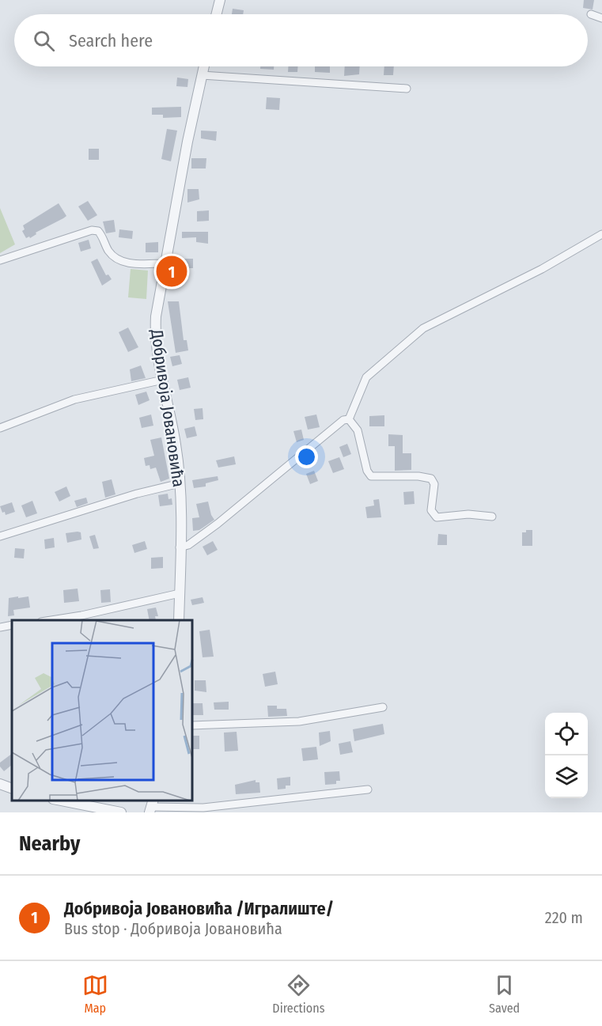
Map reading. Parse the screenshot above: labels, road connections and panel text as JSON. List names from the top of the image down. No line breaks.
{"streets":{"street":["Добривоја Јовановића"]},"page":{"search":"Search here","pins":"1","heading":"Nearby","list":[{"mark":"1","name":"Добривоја Јовановића /Игралиште/","note":"Bus stop · Добривоја Јовановића","value":"220 m"}],"nav":["Map","Directions","Saved"]}}
